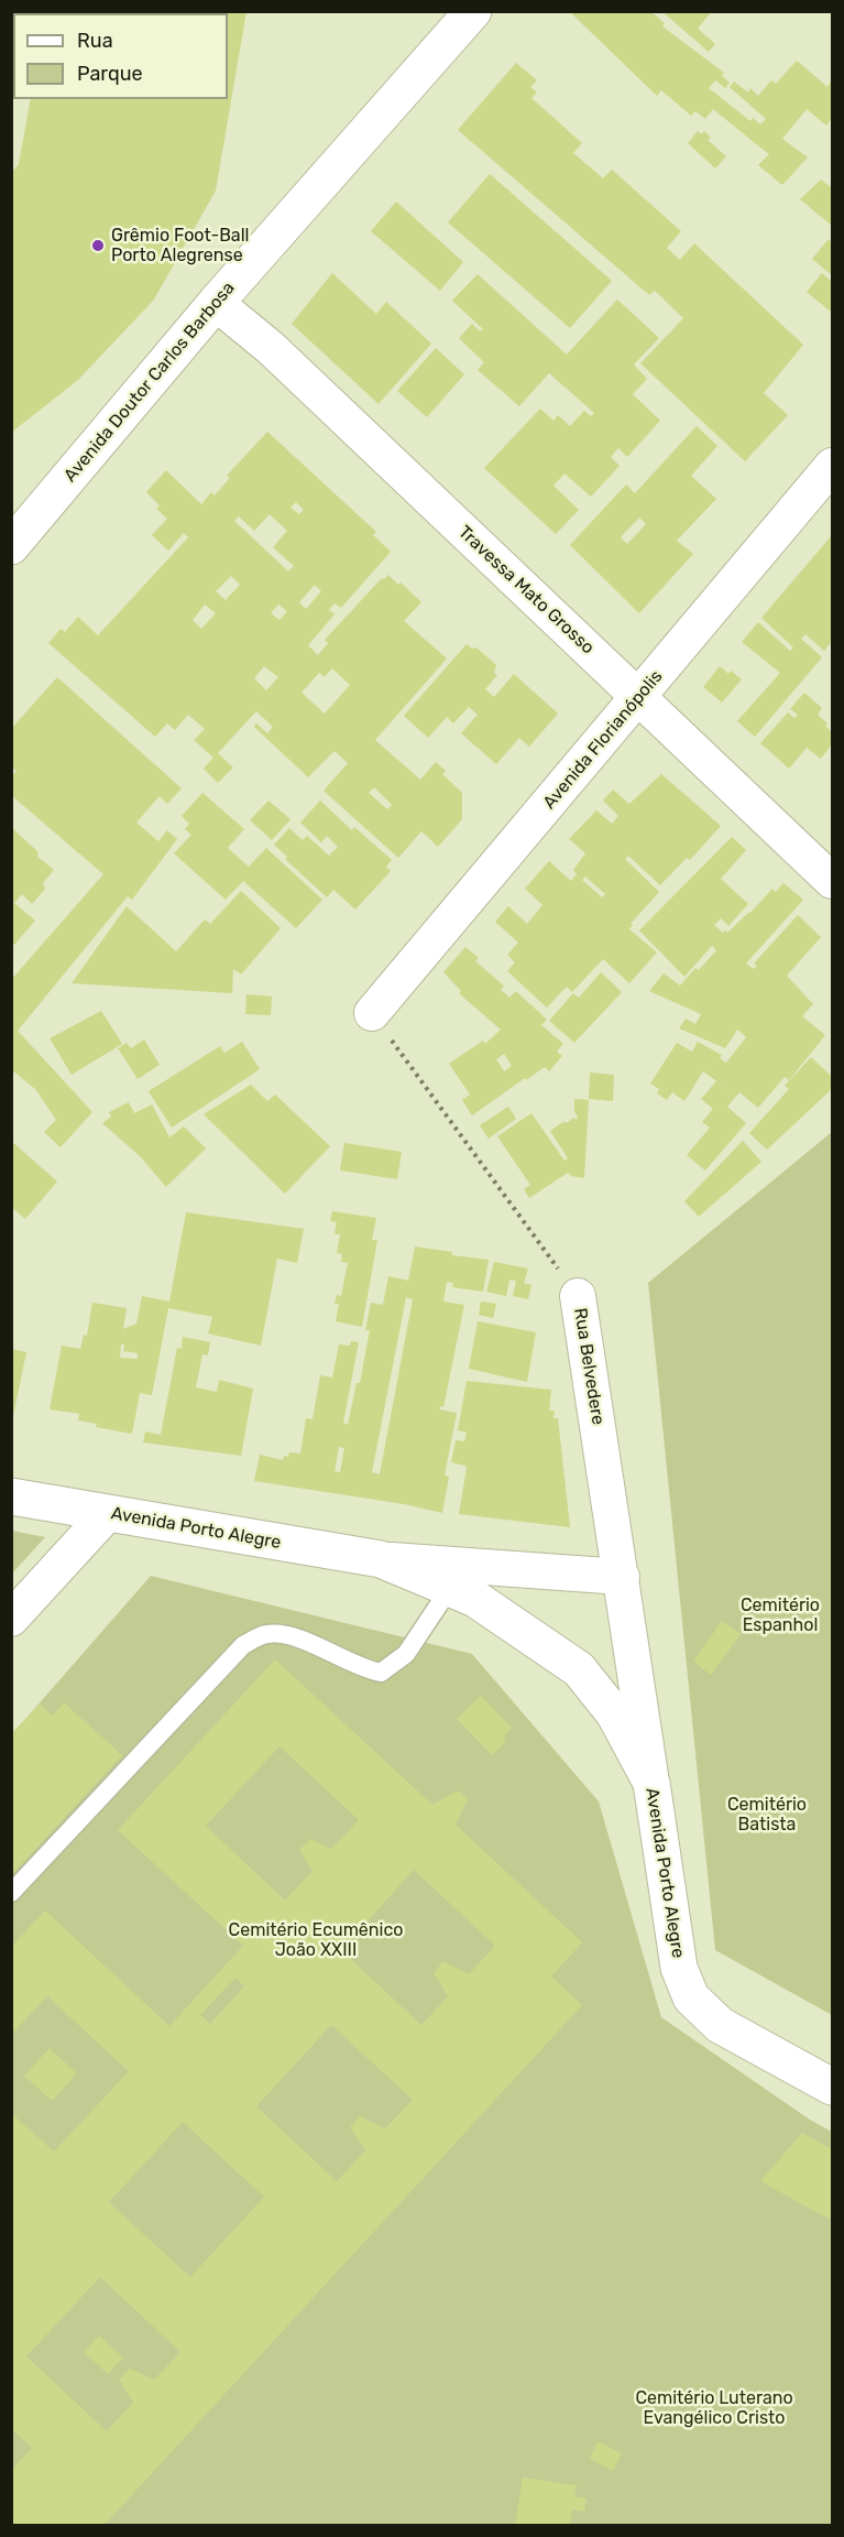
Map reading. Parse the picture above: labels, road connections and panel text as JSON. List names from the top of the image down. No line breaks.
{"streets":{"street":["Avenida Doutor Carlos Barbosa","Travessa Mato Grosso","Avenida Florianópolis","Rua Belvedere","Avenida Porto Alegre"]},"crossings":[["Avenida Doutor Carlos Barbosa","Travessa Mato Grosso"],["Travessa Mato Grosso","Avenida Florianópolis"],["Avenida Florianópolis","Rua Belvedere"],["Rua Belvedere","Avenida Porto Alegre"]],"parks":["Cemitério Espanhol","Cemitério Batista","Cemitério Ecumênico João XXIII","Cemitério Luterano Evangélico Cristo"],"places":["Grêmio Foot-Ball Porto Alegrense"],"legend":["Rua","Parque"]}
